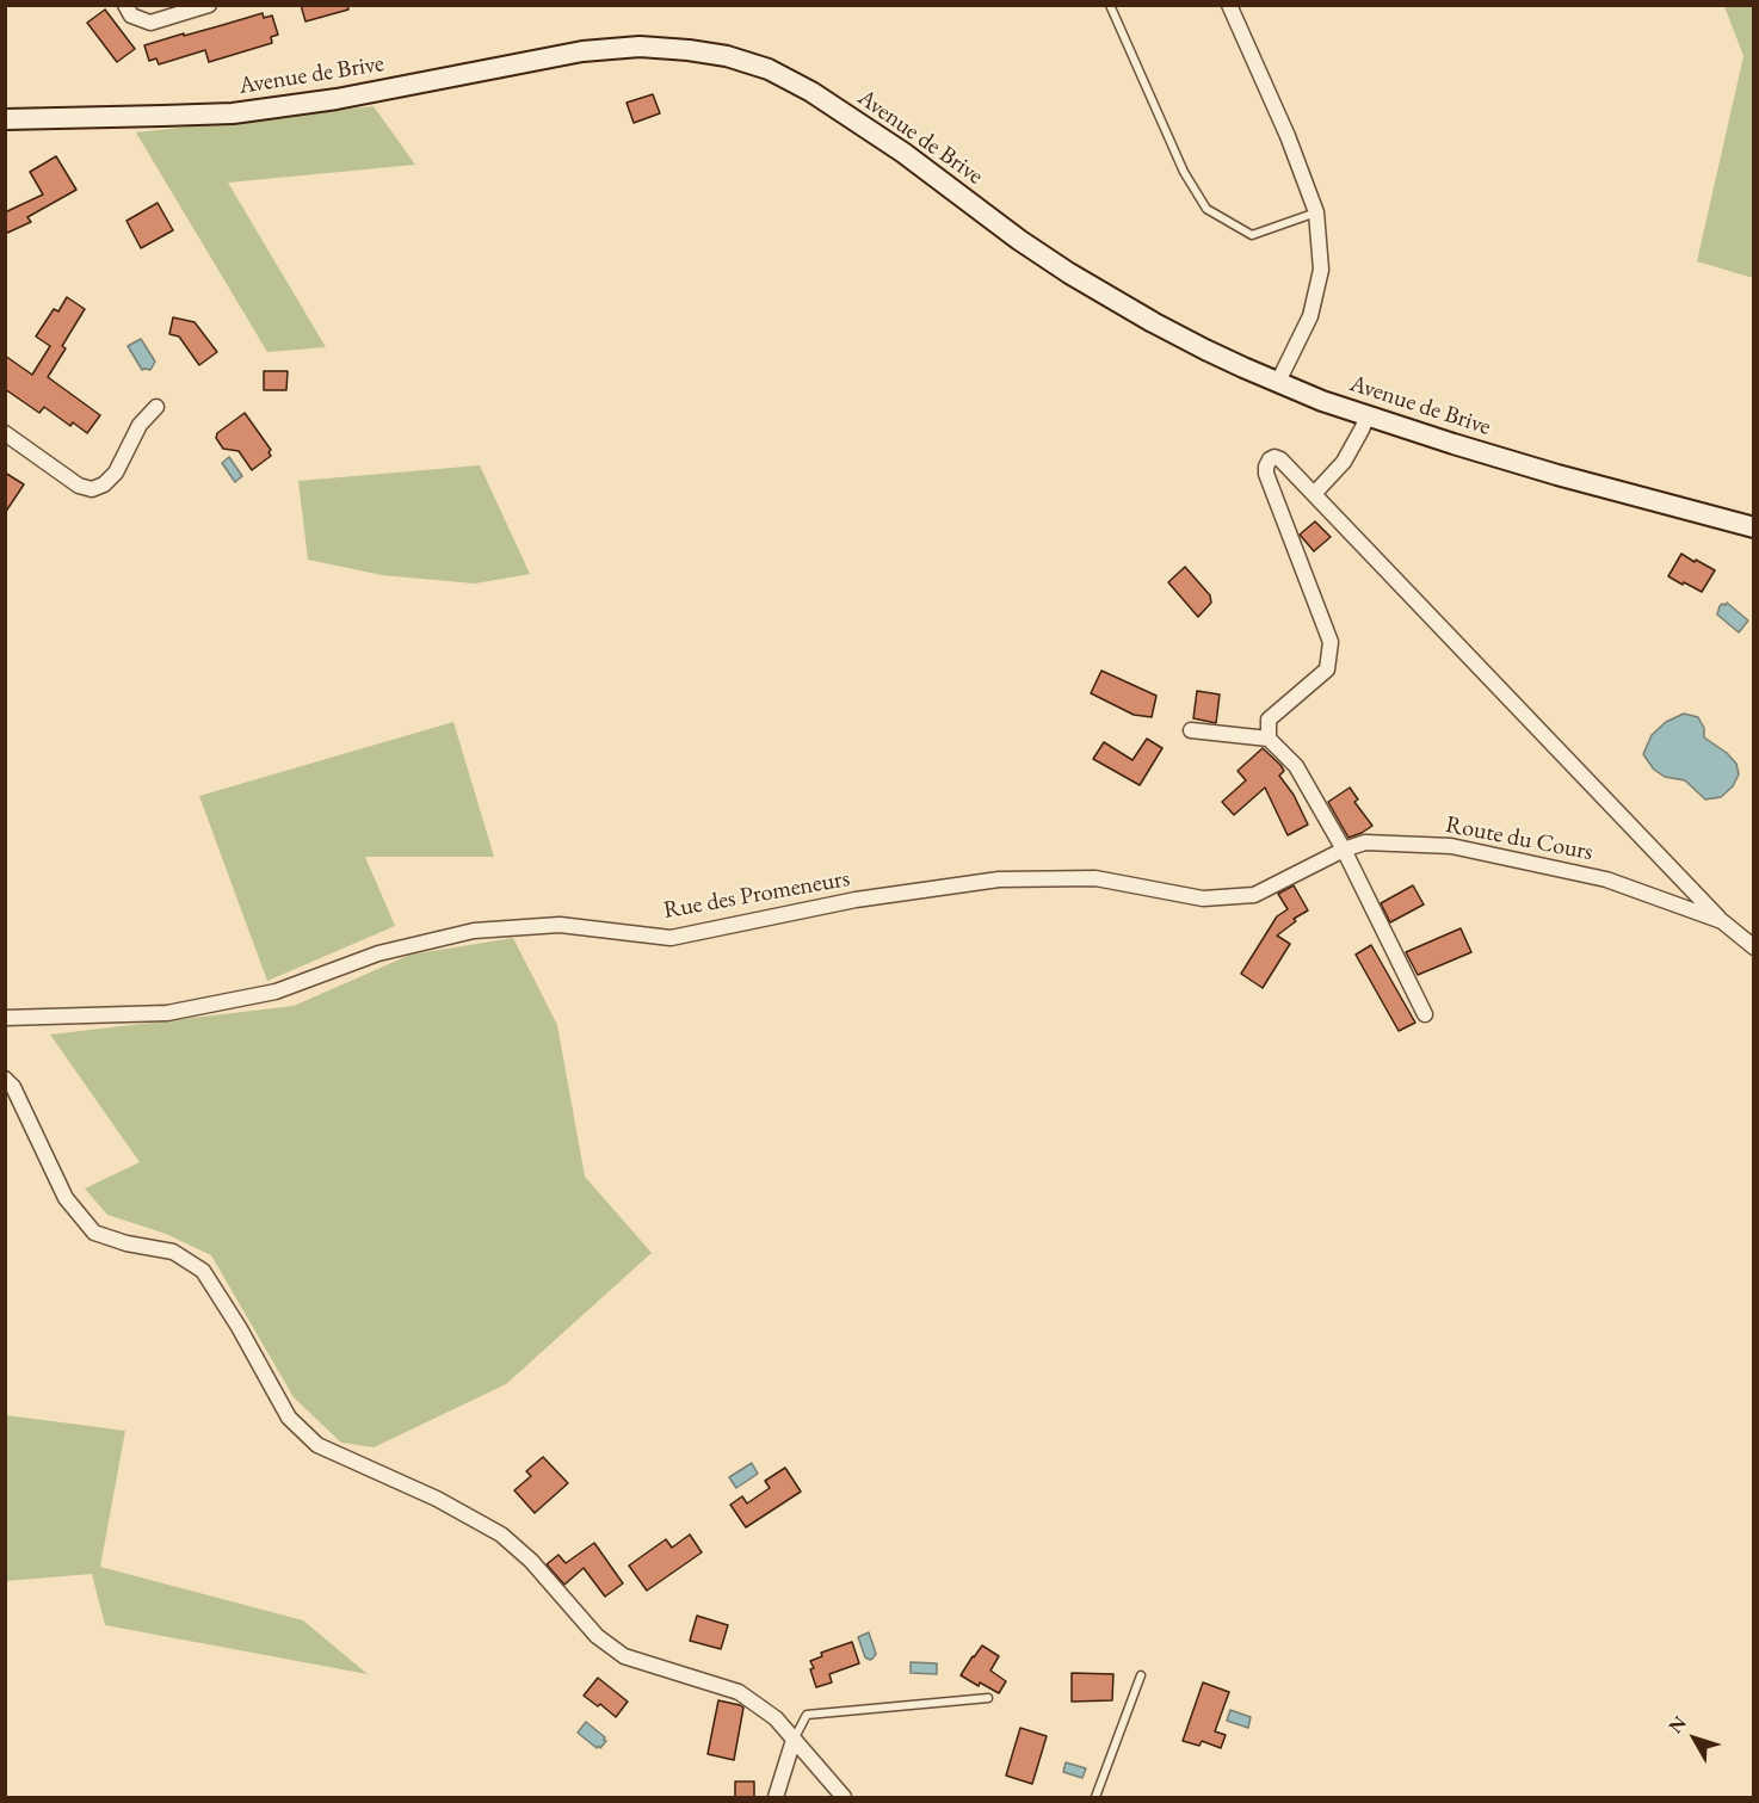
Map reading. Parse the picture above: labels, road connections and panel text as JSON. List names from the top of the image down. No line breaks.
{"streets":{"street":["Avenue de Brive","Route du Cours","Rue des Promeneurs"]},"crossings":[["Route du Cours","Rue des Promeneurs"]],"north":"top left"}
